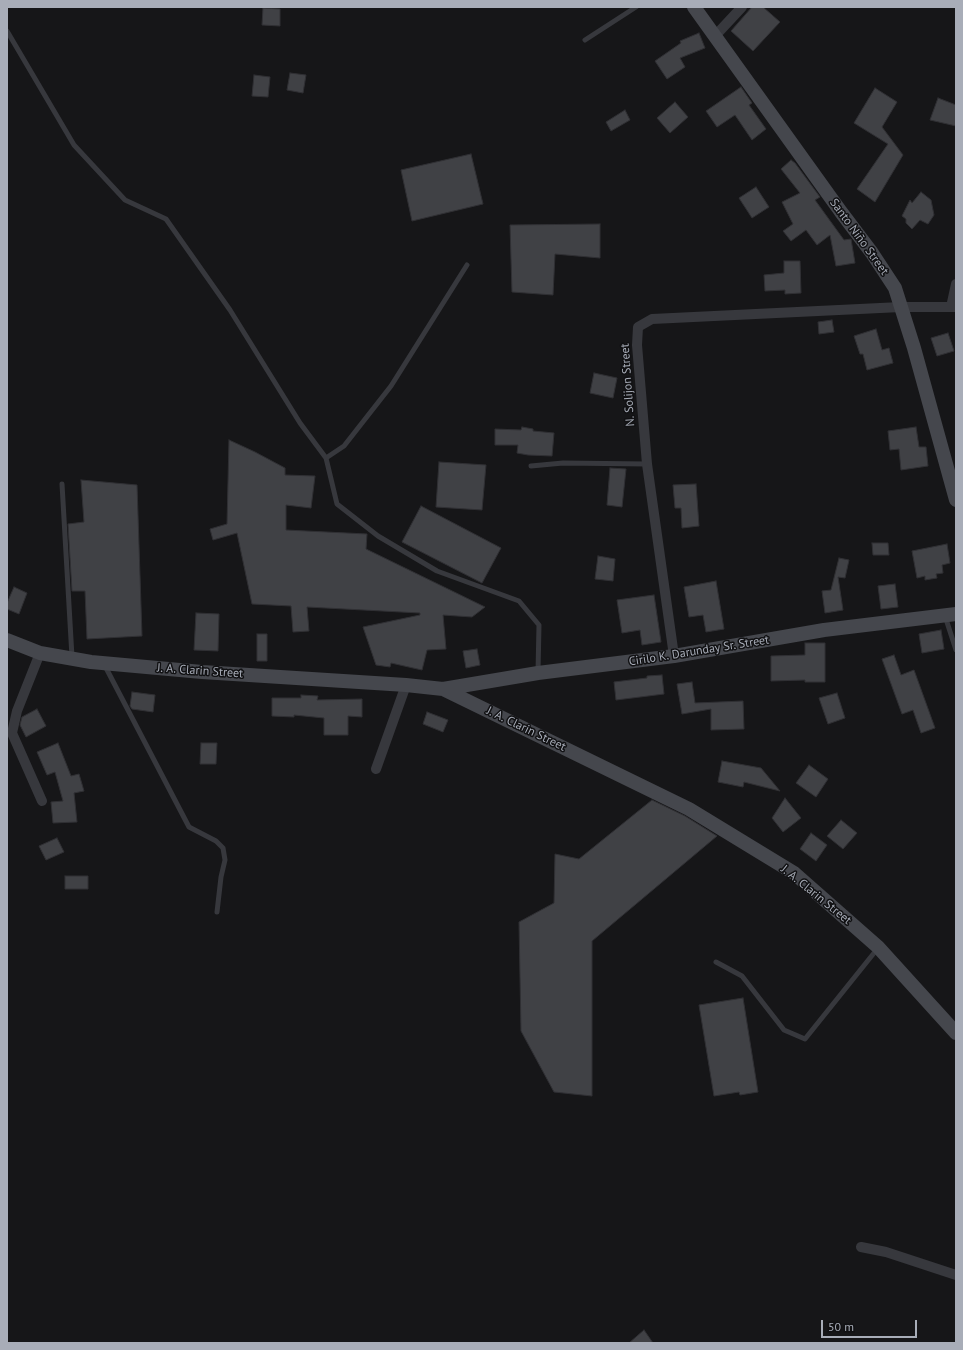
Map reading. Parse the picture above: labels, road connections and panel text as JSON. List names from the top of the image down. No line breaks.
{"streets":{"main road":["Santo Niño Street","Cirilo K. Darunday Sr. Street","J. A. Clarin Street"],"street":["N. Solijon Street"]},"crossings":[["Santo Niño Street","N. Solijon Street"],["N. Solijon Street","Cirilo K. Darunday Sr. Street"],["Cirilo K. Darunday Sr. Street","J. A. Clarin Street"]],"scale_bar":"50 m"}
